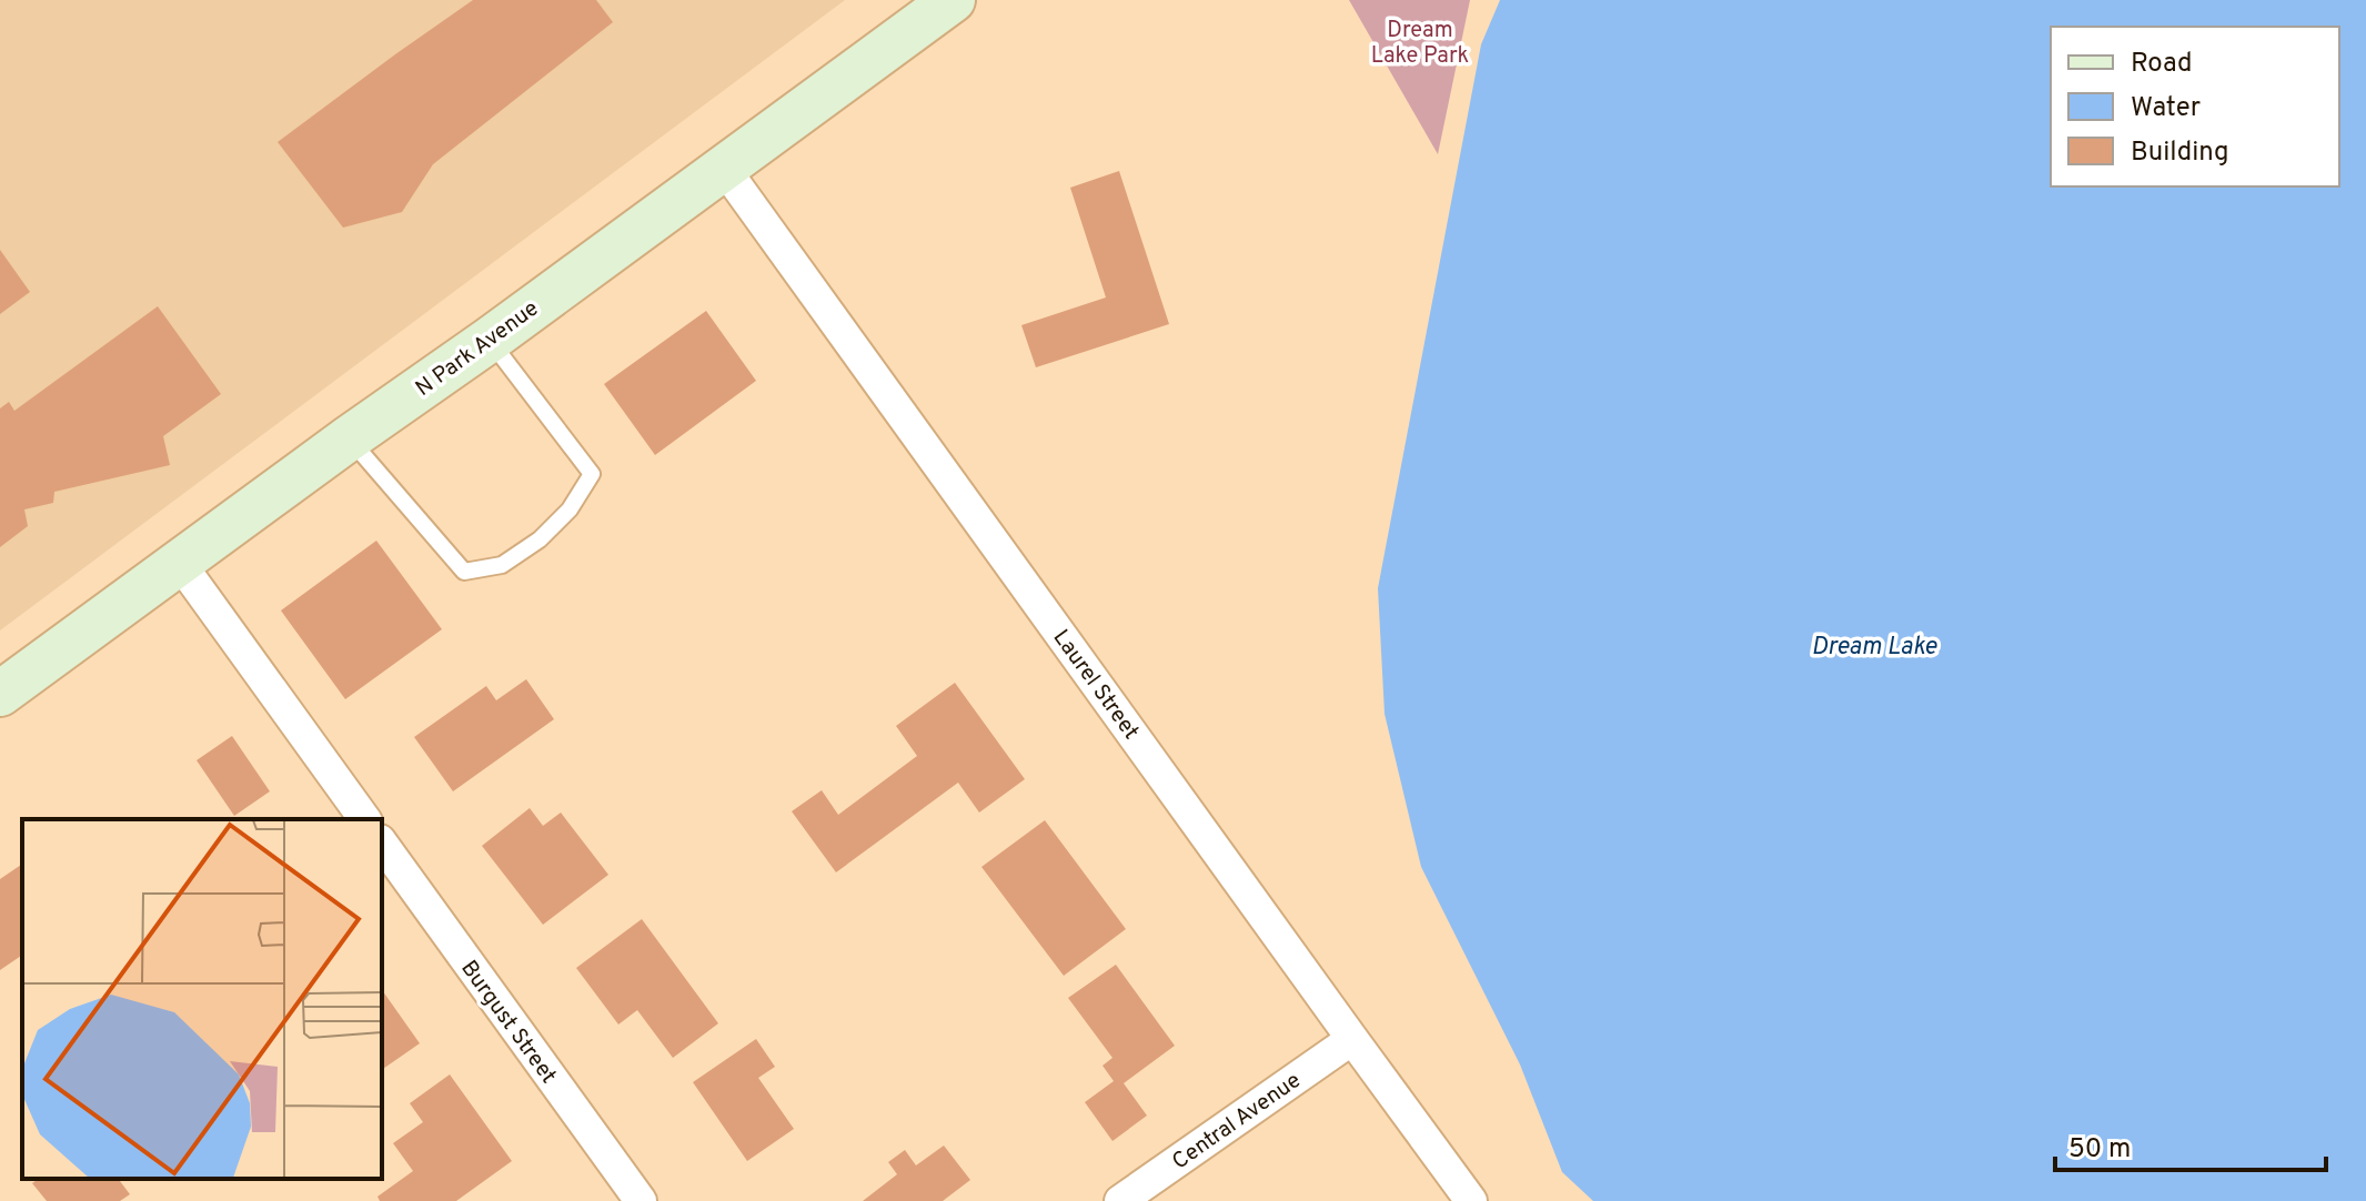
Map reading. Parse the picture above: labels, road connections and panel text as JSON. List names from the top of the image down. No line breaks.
{"streets":{"main road":["N Park Avenue"],"street":["Laurel Street","Burgust Street","Central Avenue"]},"crossings":[["N Park Avenue","Laurel Street"],["Laurel Street","Central Avenue"]],"water":["Dream Lake"],"parks":["Dream Lake Park"],"legend":["Road","Water","Building"],"scale_bar":"50 m"}
